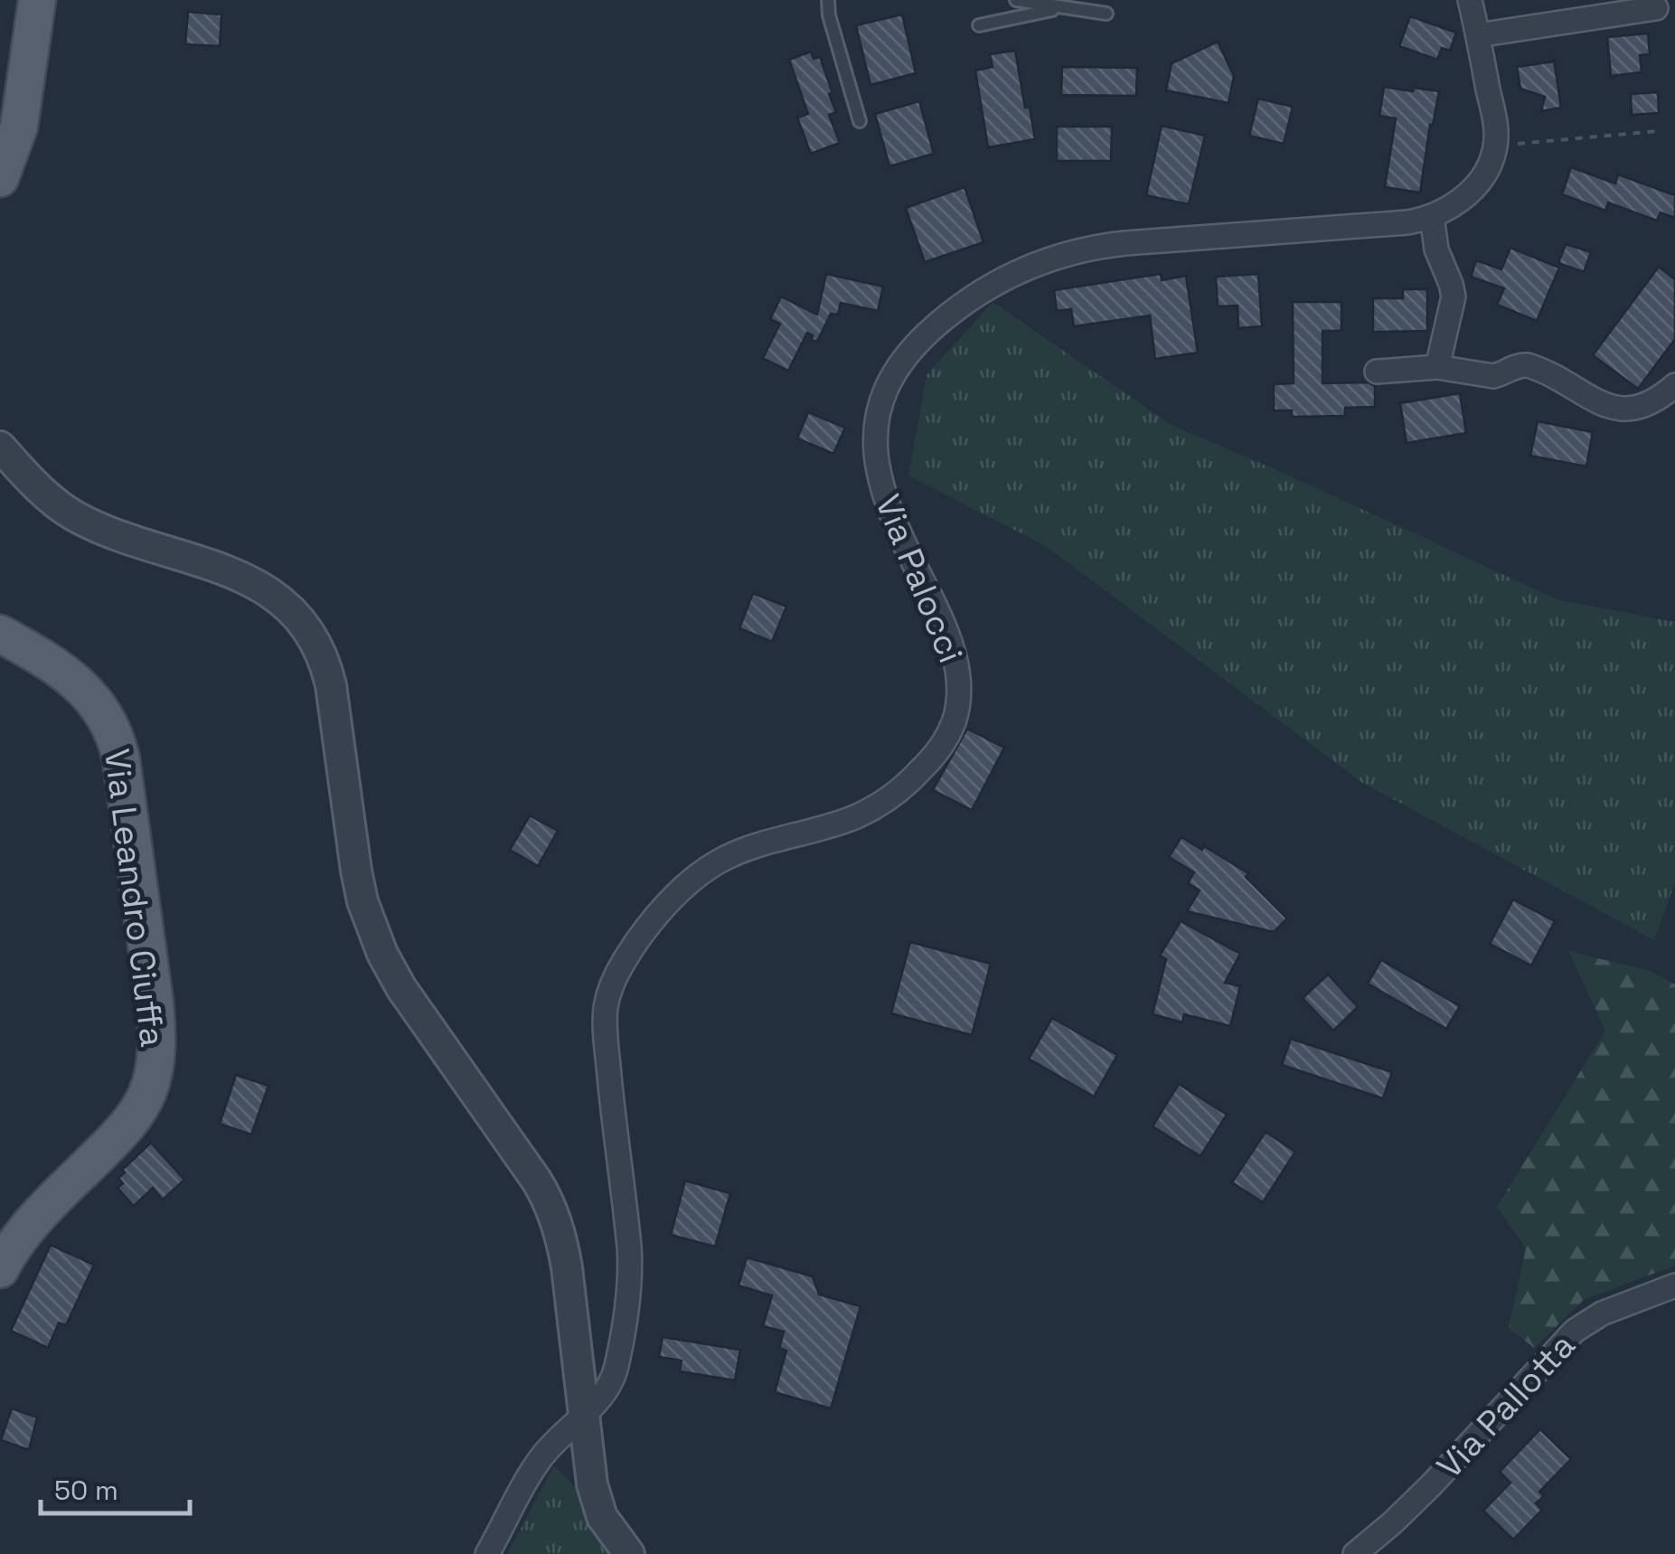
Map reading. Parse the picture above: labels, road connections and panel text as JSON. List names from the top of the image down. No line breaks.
{"streets":{"main road":["Via Leandro Ciuffa"],"street":["Via Palocci","Via Pallotta"]},"scale_bar":"50 m"}
